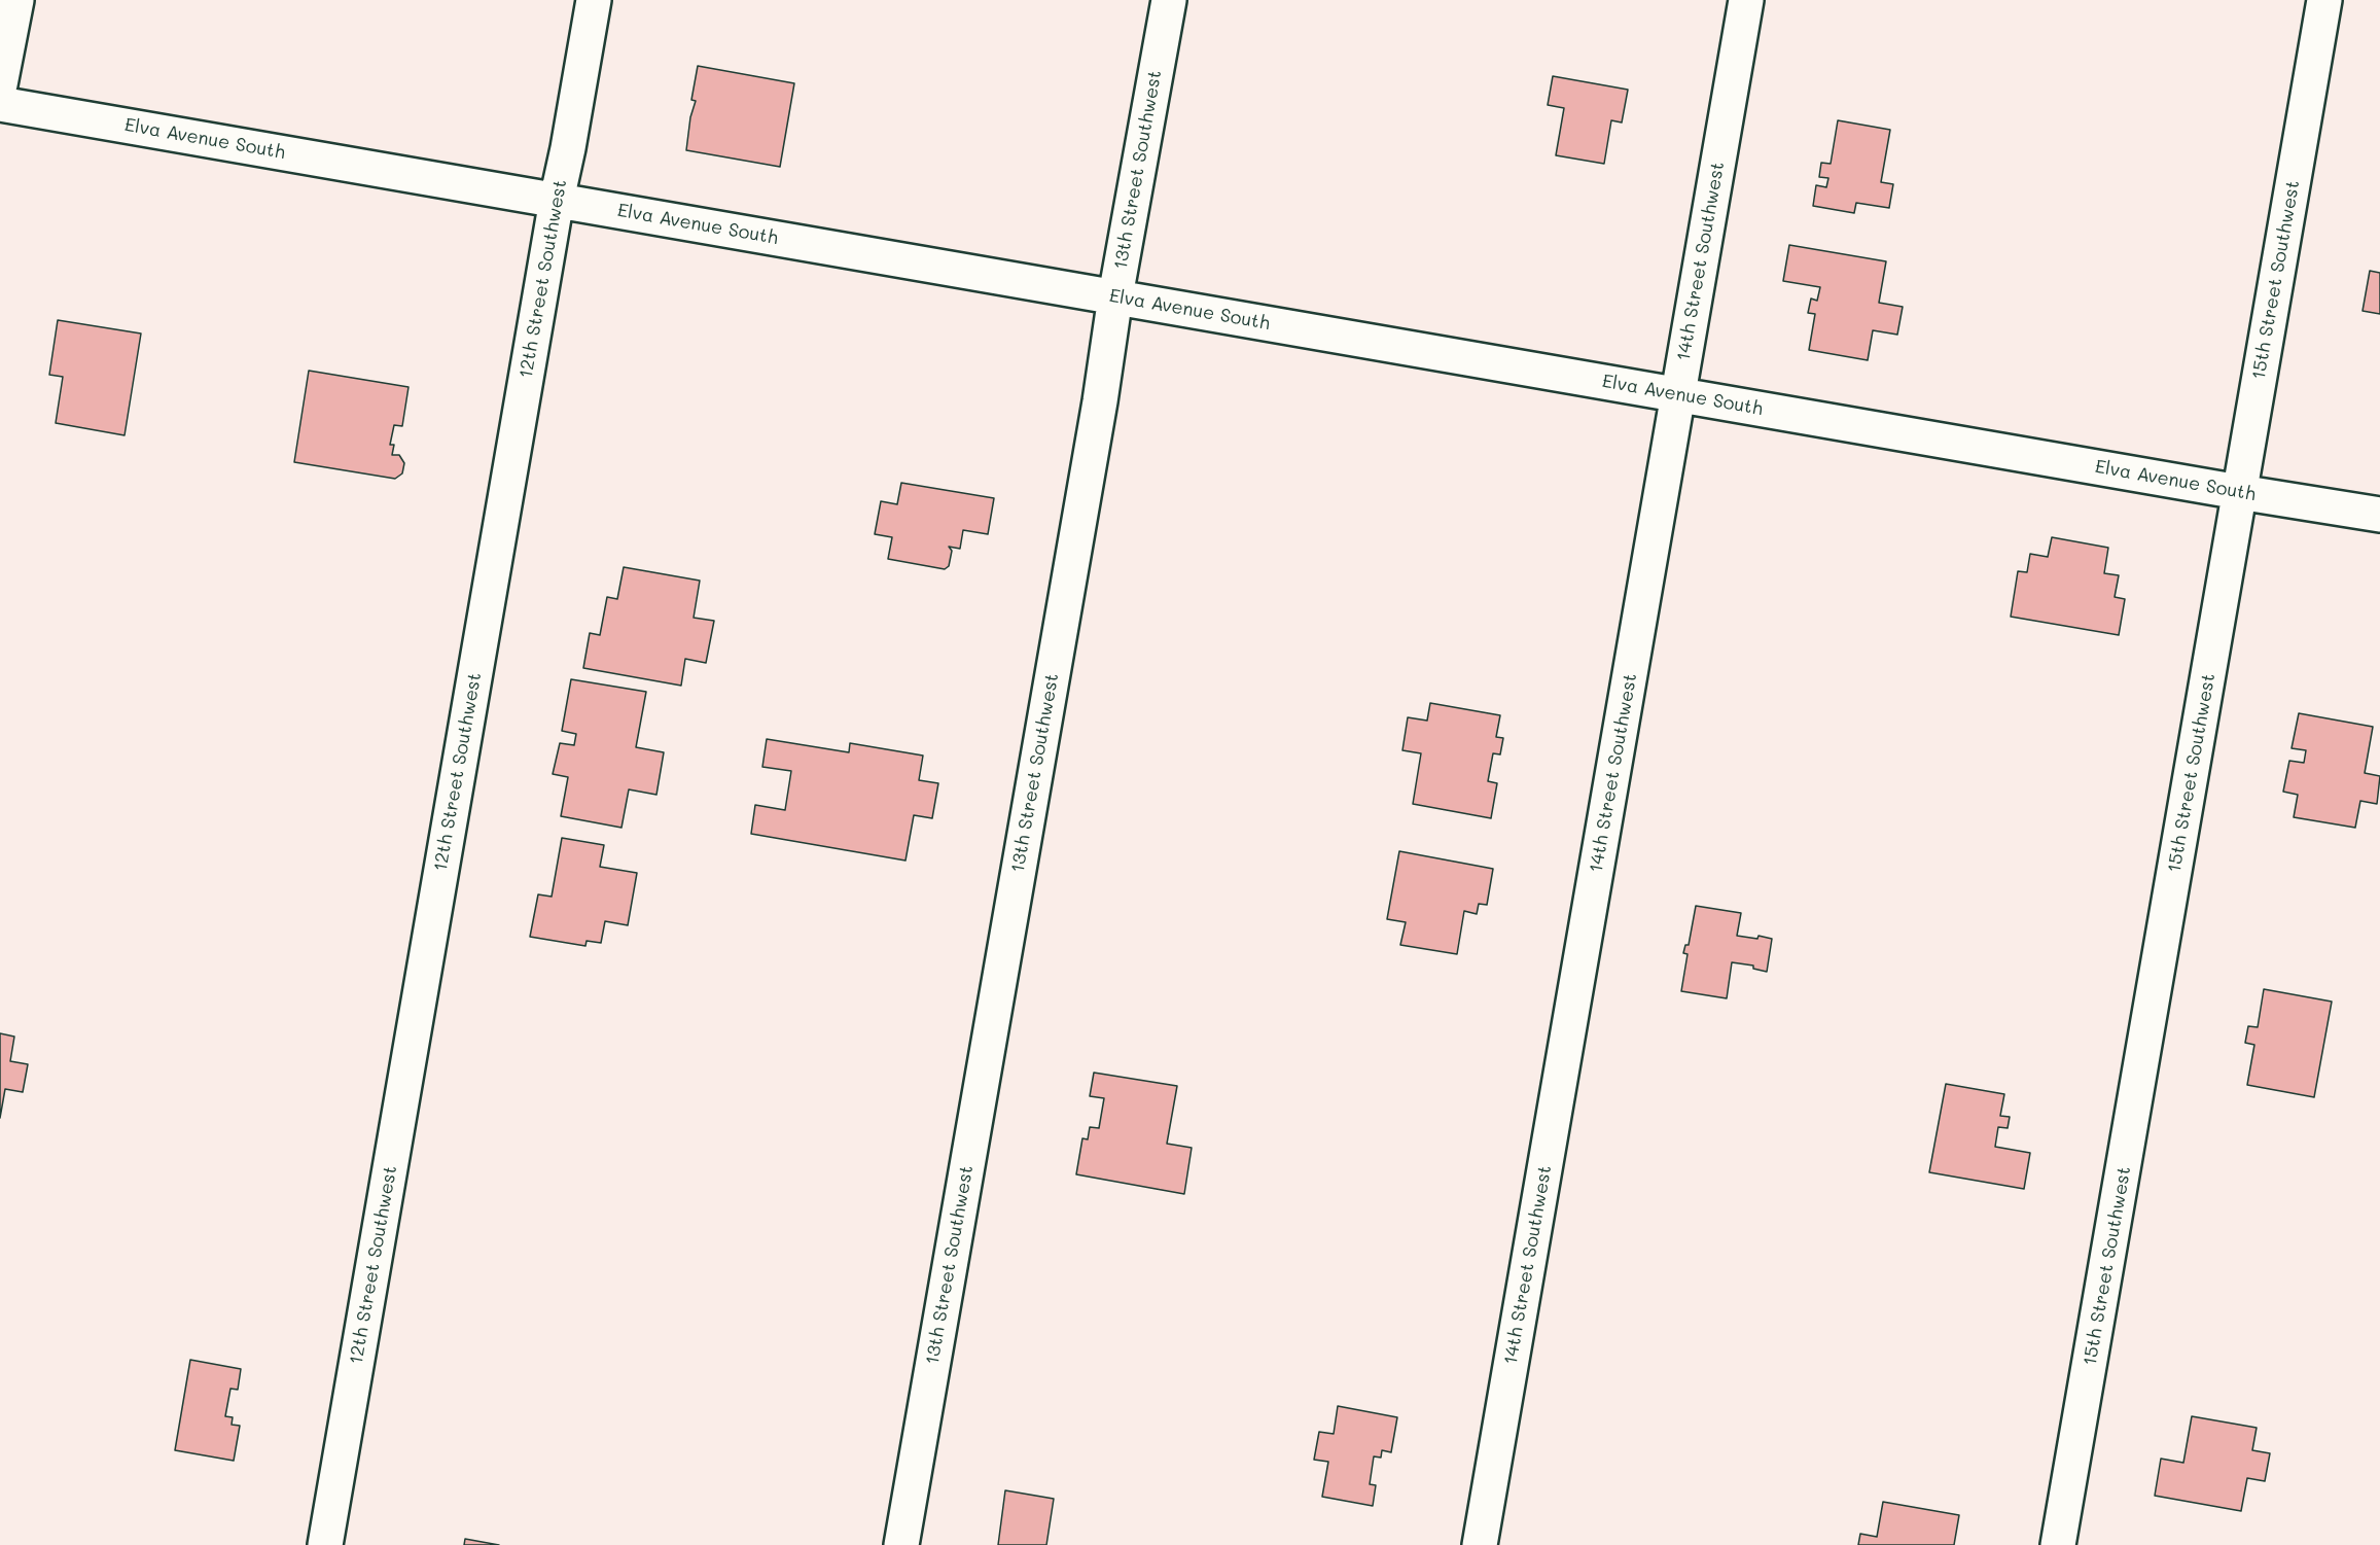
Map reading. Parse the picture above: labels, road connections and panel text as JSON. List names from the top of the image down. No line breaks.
{"streets":{"street":["Elva Avenue South","13th Street Southwest","14th Street Southwest","12th Street Southwest","15th Street Southwest"]},"crossings":[["Elva Avenue South","13th Street Southwest"],["Elva Avenue South","14th Street Southwest"],["Elva Avenue South","12th Street Southwest"],["Elva Avenue South","15th Street Southwest"]]}
